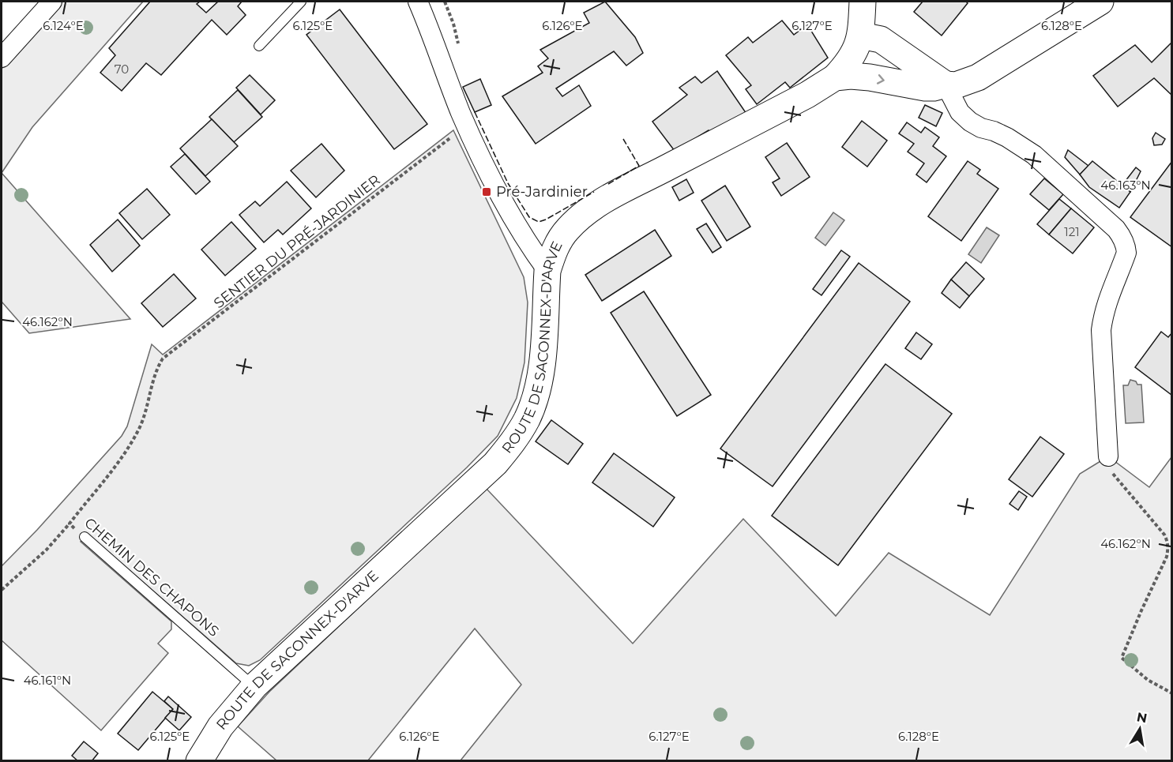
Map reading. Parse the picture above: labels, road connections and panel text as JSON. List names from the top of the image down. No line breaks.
{"streets":{"street":["ROUTE DE SACONNEX-D'ARVE"],"lane":["CHEMIN DES CHAPONS"],"path":["SENTIER DU PRÉ-JARDINIER"]},"crossings":[["SENTIER DU PRÉ-JARDINIER","CHEMIN DES CHAPONS"],["ROUTE DE SACONNEX-D'ARVE","CHEMIN DES CHAPONS"]],"places":{"transit":["Pré-Jardinier"]},"house_numbers":["70","121"],"north":"top","coordinates":["6.124°E","6.125°E","6.126°E","6.127°E","6.128°E","46.163°N","46.162°N","46.161°N"]}
